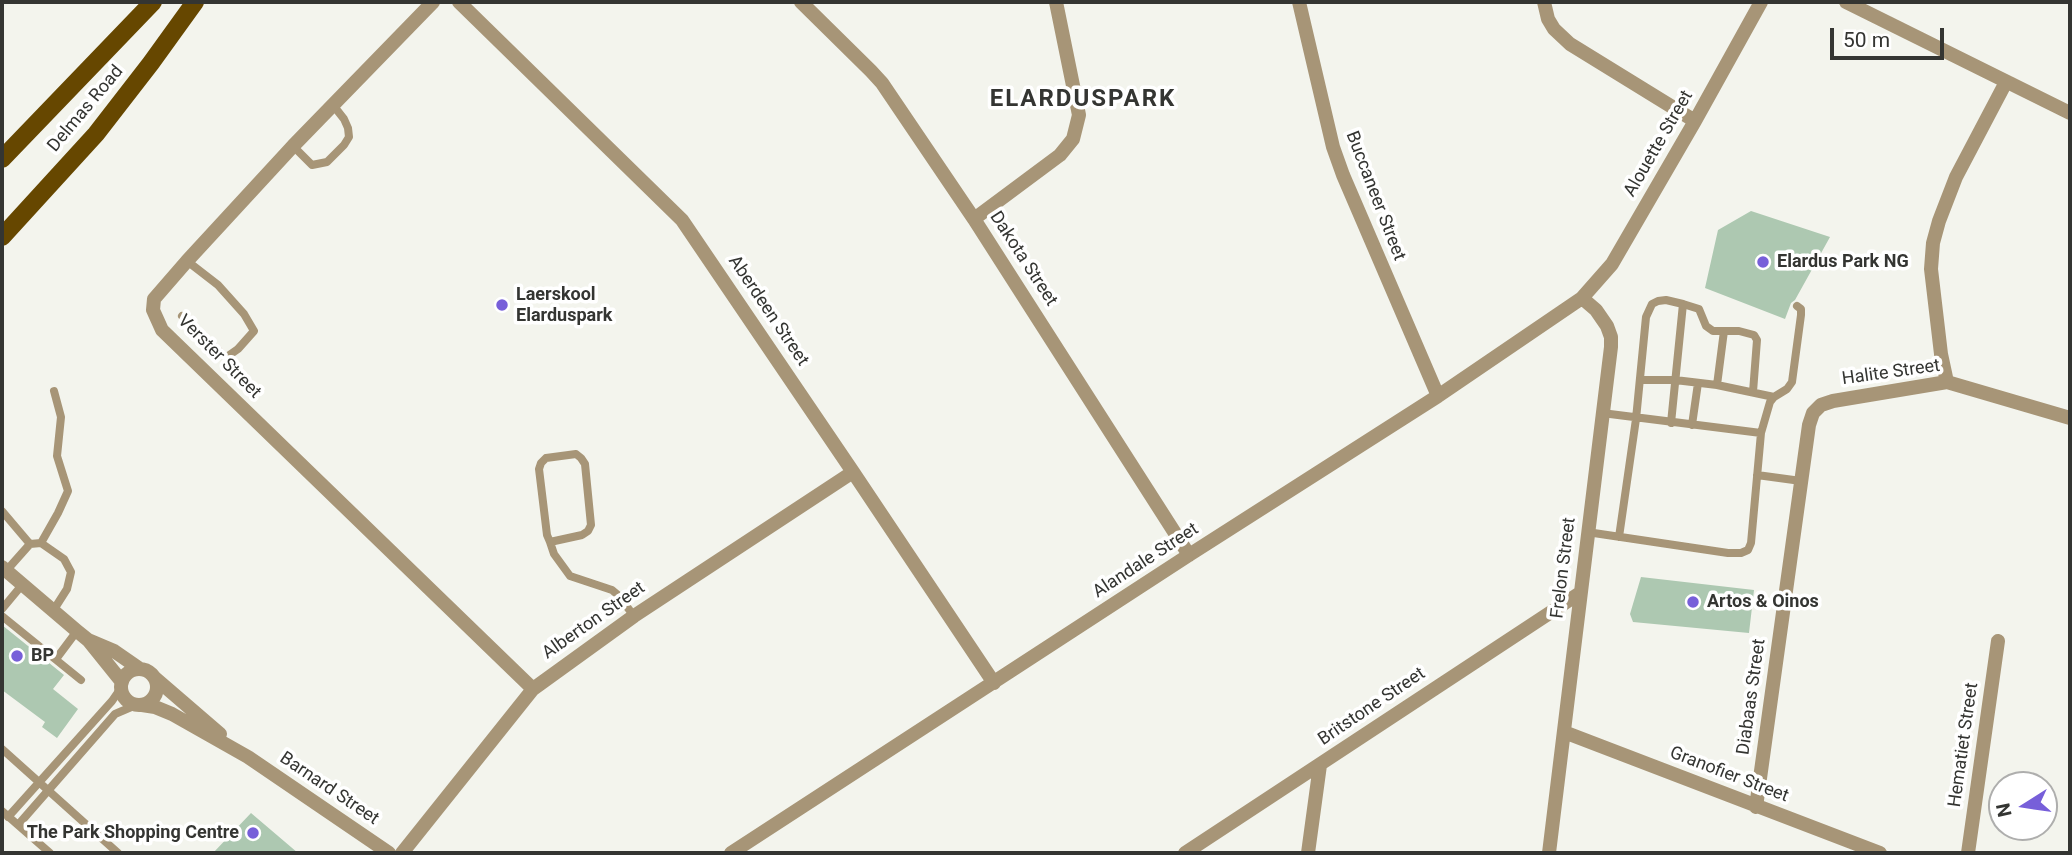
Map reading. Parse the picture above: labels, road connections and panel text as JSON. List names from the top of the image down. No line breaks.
{"streets":{"main road":["Delmas Road"],"street":["Alouette Street","Buccaneer Street","Dakota Street","Aberdeen Street","Verster Street","Halite Street","Alandale Street","Frelon Street","Alberton Street","Diabaas Street","Britstone Street","Hematiet Street","Granofier Street","Barnard Street"]},"crossings":[["Alouette Street","Alandale Street"],["Alouette Street","Frelon Street"],["Buccaneer Street","Alandale Street"],["Dakota Street","Alandale Street"],["Aberdeen Street","Alandale Street"],["Aberdeen Street","Alberton Street"],["Verster Street","Alberton Street"],["Halite Street","Diabaas Street"],["Alandale Street","Frelon Street"],["Frelon Street","Britstone Street"],["Frelon Street","Granofier Street"],["Diabaas Street","Granofier Street"]],"districts":["ELARDUSPARK"],"places":["Elardus Park NG","Laerskool Elarduspark","Artos & Oinos","BP","The Park Shopping Centre"],"scale_bar":"50 m","north":"left"}
